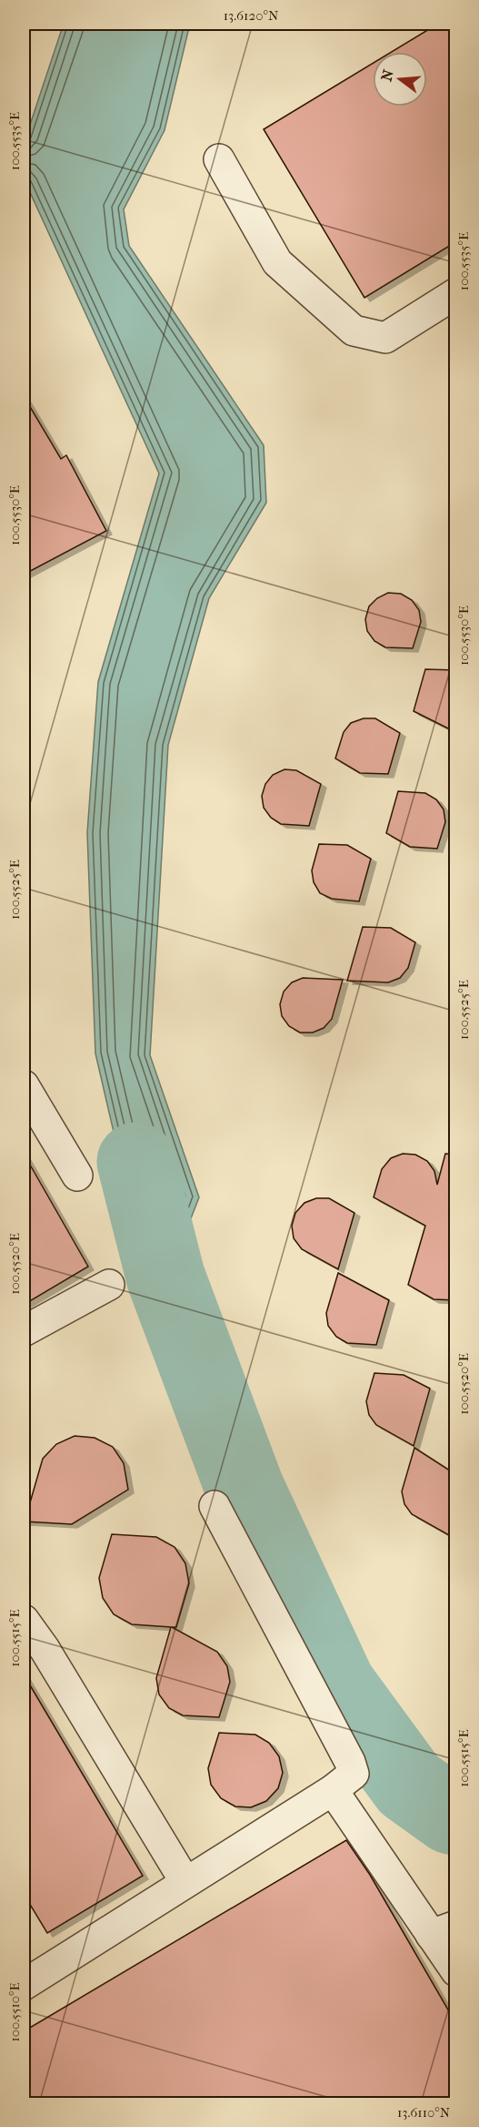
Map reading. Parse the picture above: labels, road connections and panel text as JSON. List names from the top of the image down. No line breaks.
{"north":"left","coordinates":["13.6120°N","100.5535°E","100.5530°E","100.5525°E","100.5520°E","100.5515°E","100.5510°E","13.6110°N"]}
